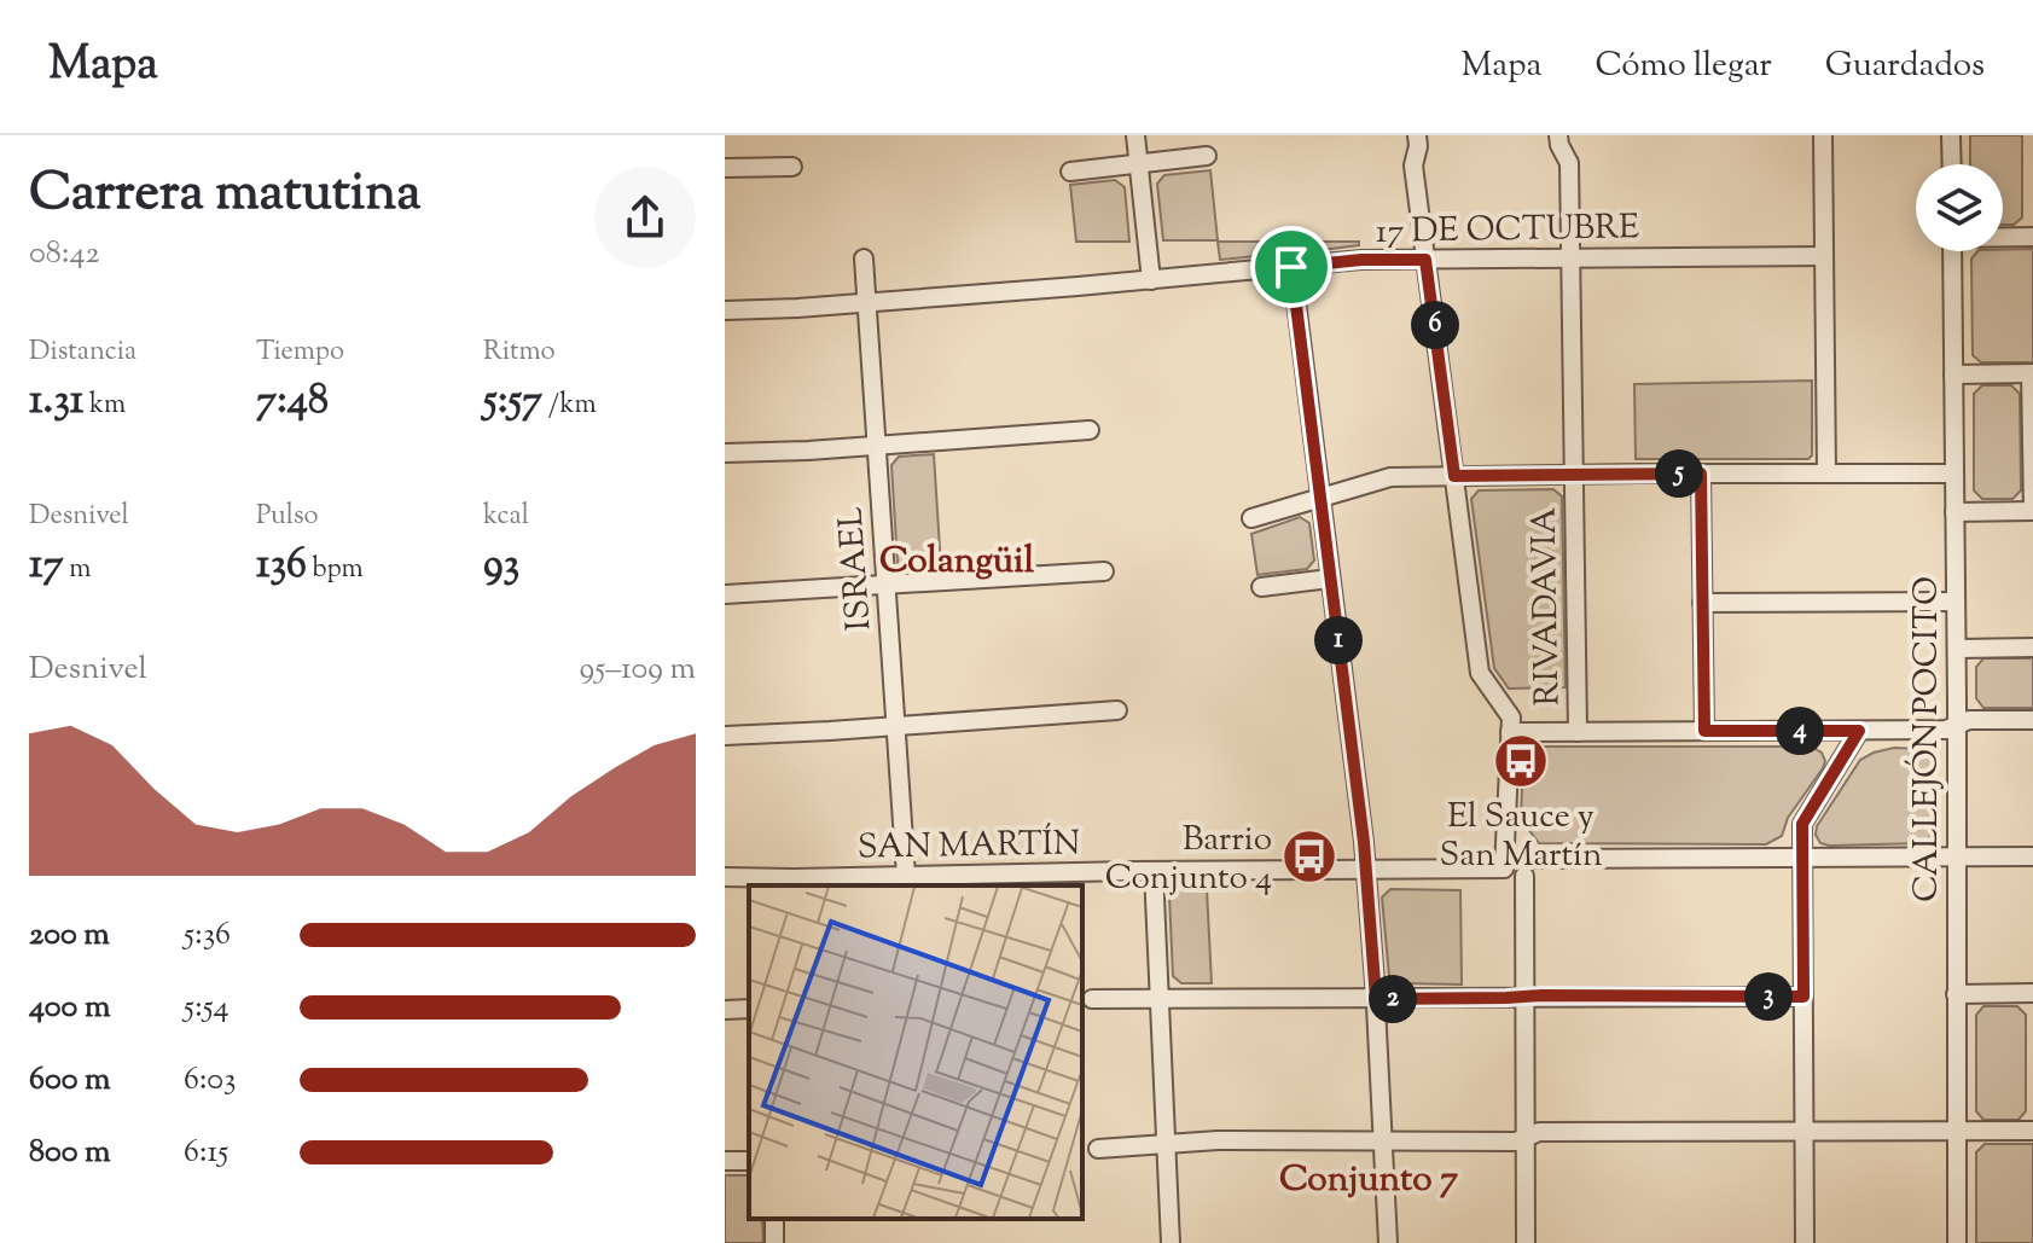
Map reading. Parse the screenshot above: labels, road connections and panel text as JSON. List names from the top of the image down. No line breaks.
{"streets":{"street":["17 DE OCTUBRE","ISRAEL","RIVADAVIA","CALLEJÓN POCITO","SAN MARTÍN"]},"crossings":[["17 DE OCTUBRE","ISRAEL"],["17 DE OCTUBRE","RIVADAVIA"],["ISRAEL","SAN MARTÍN"]],"districts":["Colangüil","Conjunto 7"],"places":{"bus stop":["El Sauce y San Martín","Barrio Conjunto 4"]},"page":{"header":"Mapa","nav":["Mapa","Cómo llegar","Guardados"],"heading":["Carrera matutina","08:42"],"stats":[["Distancia","1.31 km"],["Tiempo","7:48"],["Ritmo","5:57 /km"],["Desnivel","17 m"],["Pulso","136 bpm"],["kcal","93"]],"pins":["6","5","1","4","3","2"],"chart":["Desnivel","95–109 m"],"list":[{"name":"200 m","note":"5:36"},{"name":"400 m","note":"5:54"},{"name":"600 m","note":"6:03"},{"name":"800 m","note":"6:15"}]}}
